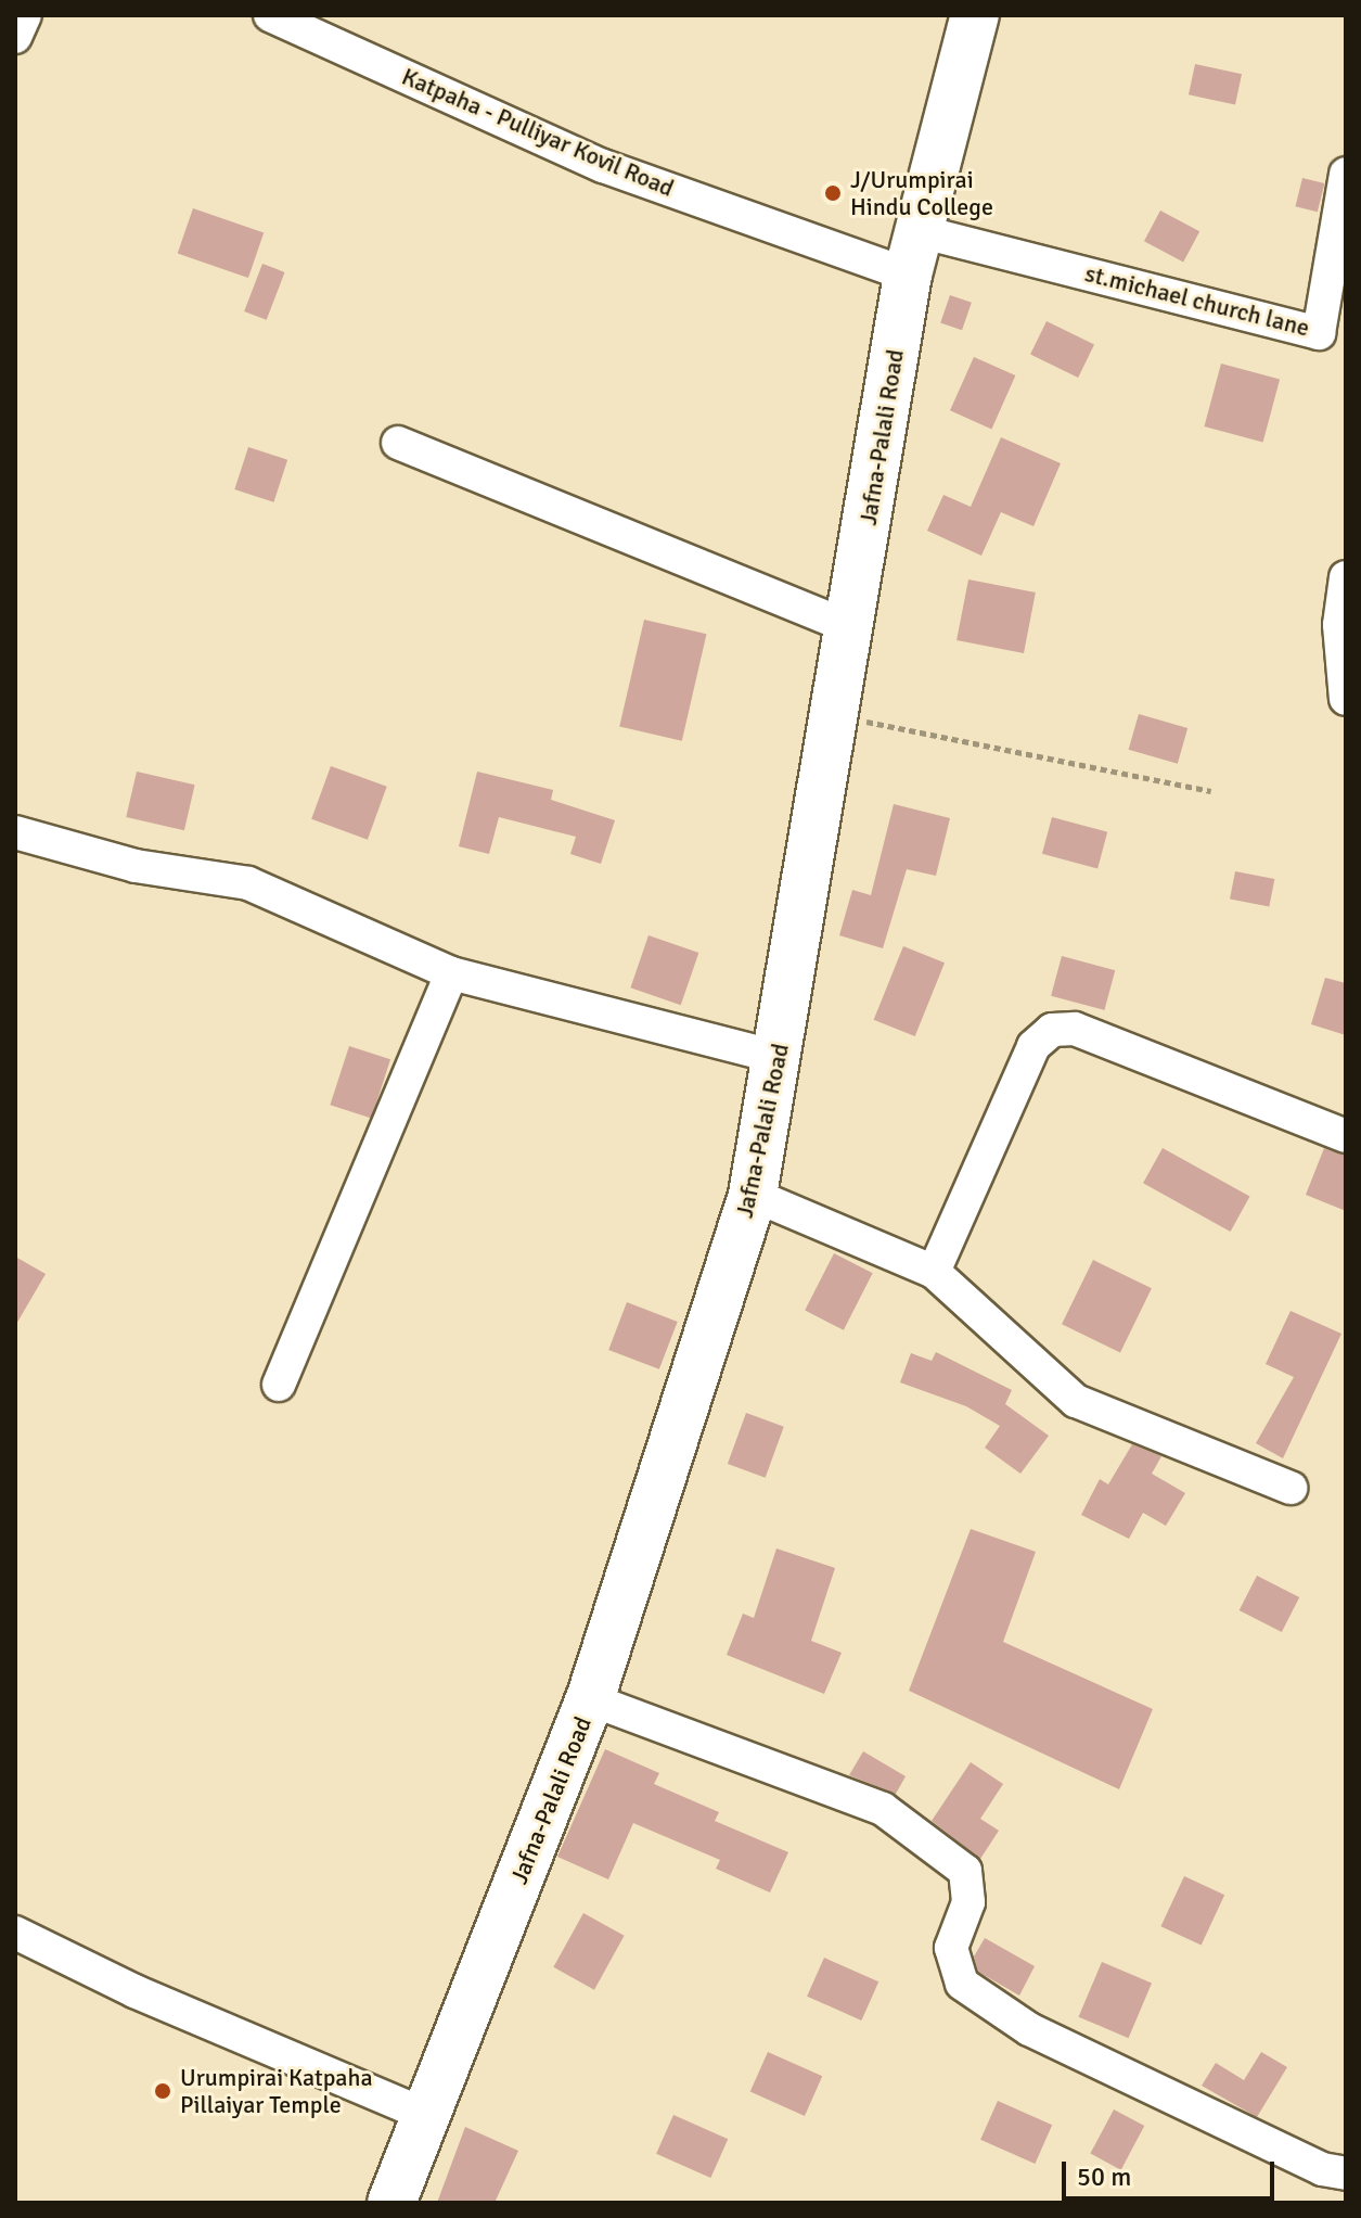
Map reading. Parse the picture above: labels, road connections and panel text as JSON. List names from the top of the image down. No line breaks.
{"streets":{"main road":["Jafna-Palali Road"],"street":["Katpaha - Pulliyar Kovil Road","st.michael church lane"]},"crossings":[["Katpaha - Pulliyar Kovil Road","st.michael church lane"],["Katpaha - Pulliyar Kovil Road","Jafna-Palali Road"],["st.michael church lane","Jafna-Palali Road"]],"places":["J/Urumpirai Hindu College","Urumpirai Katpaha Pillaiyar Temple"],"scale_bar":"50 m"}
